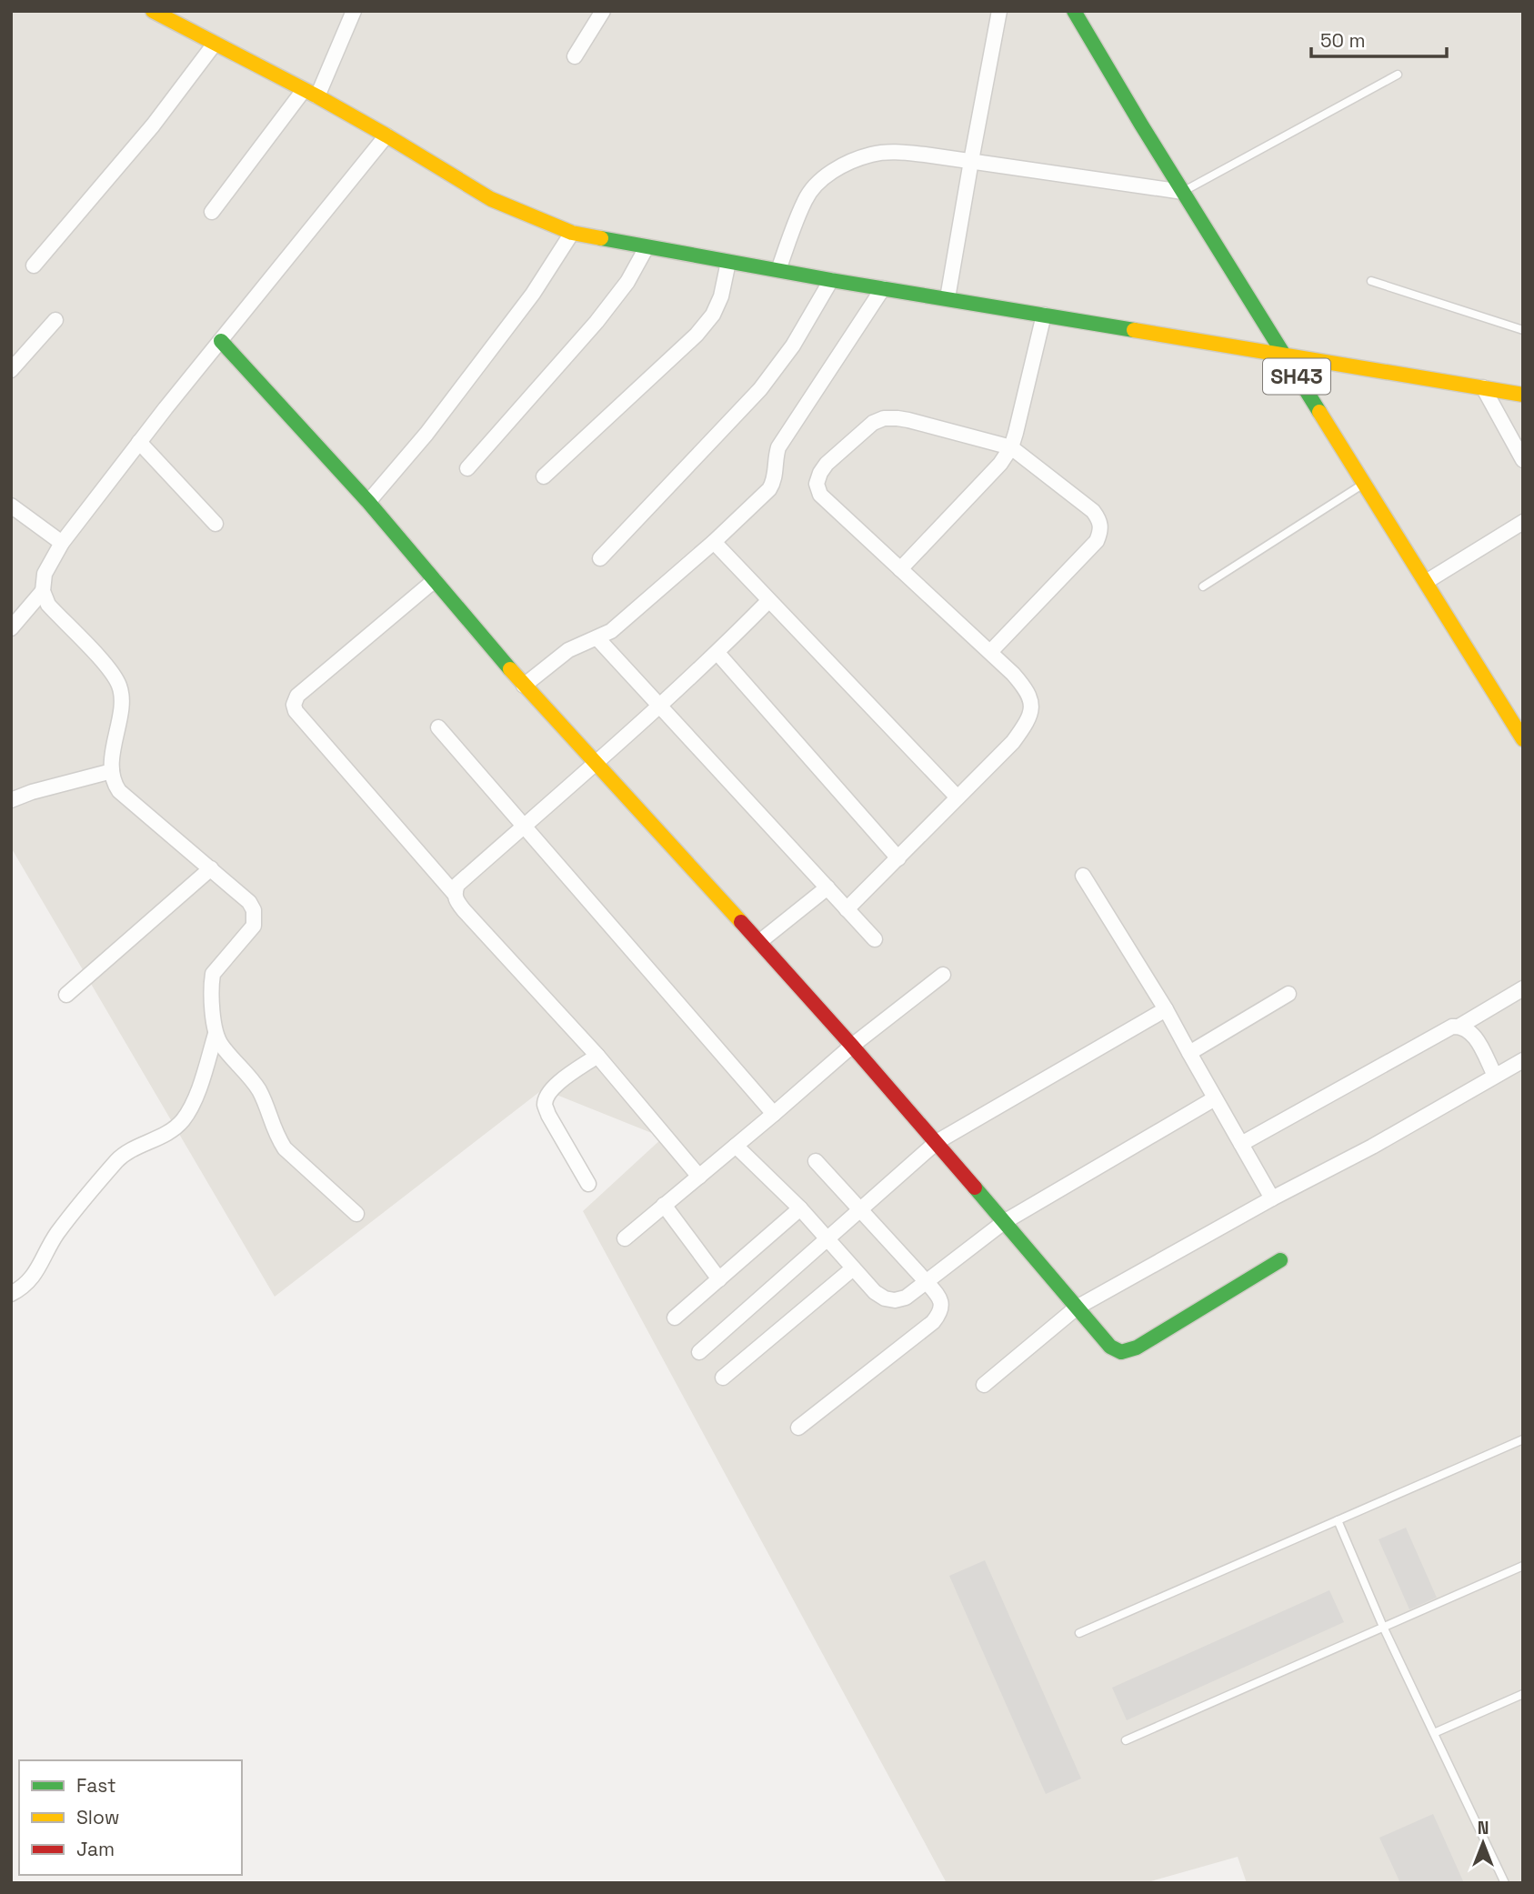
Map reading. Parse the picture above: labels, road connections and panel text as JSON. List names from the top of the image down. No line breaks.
{"streets":{"street":["SH43"]},"legend":["Fast","Slow","Jam"],"scale_bar":"50 m","north":"top"}
